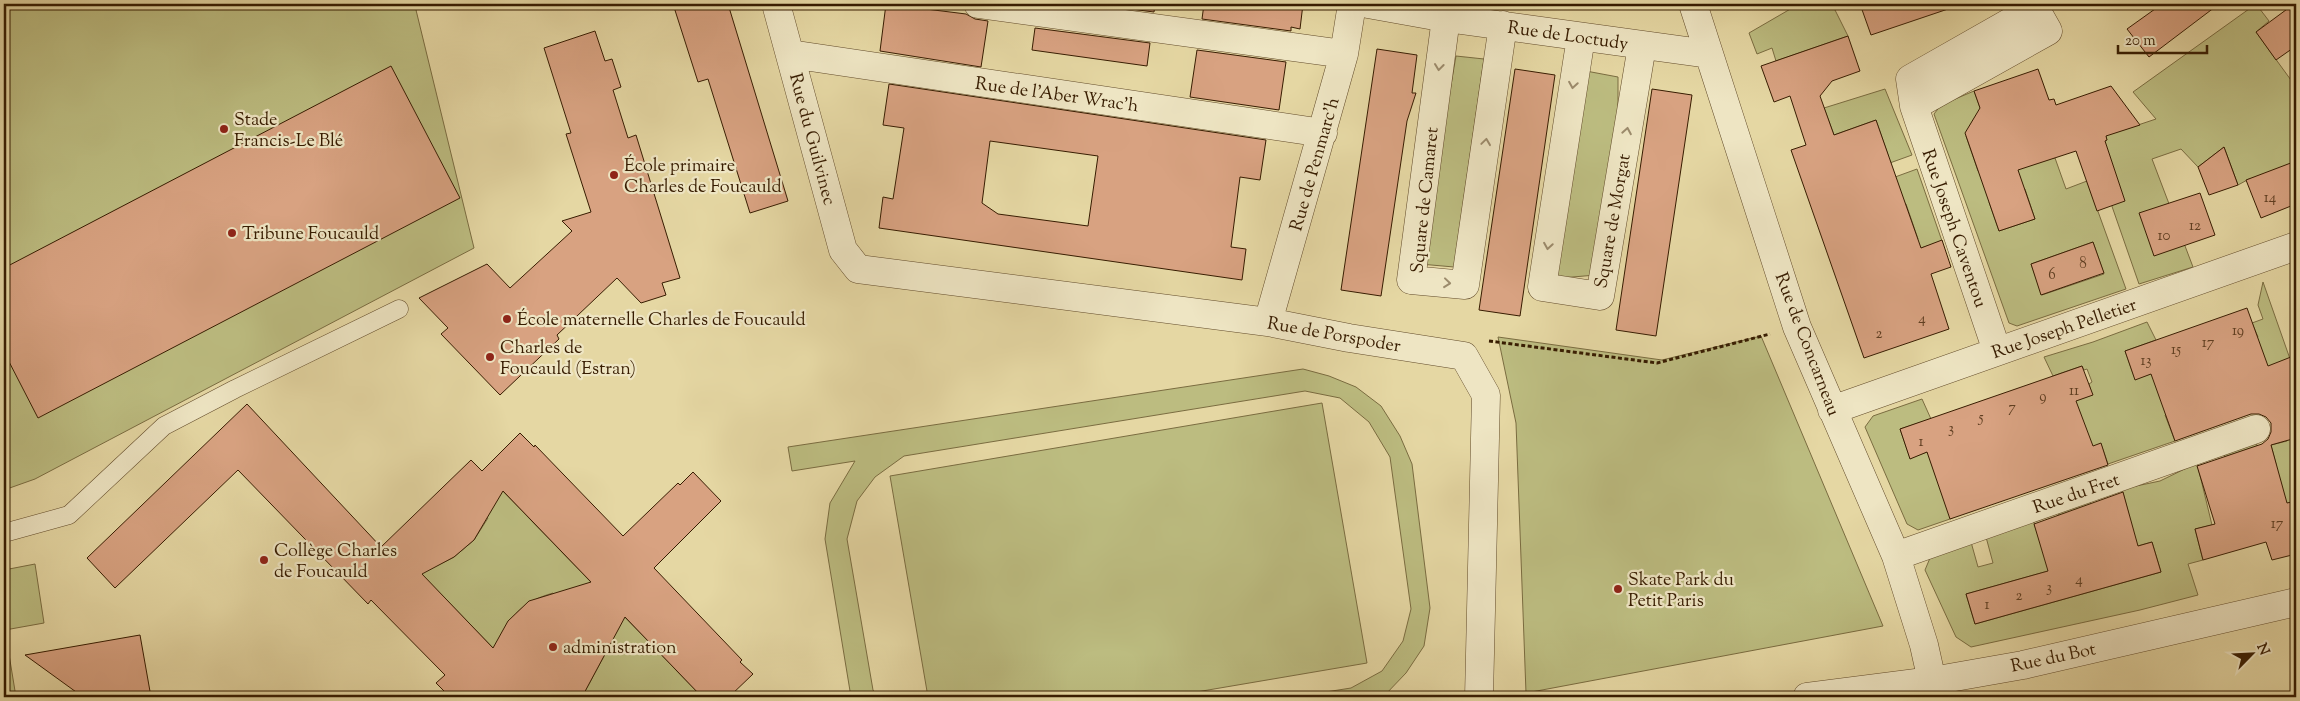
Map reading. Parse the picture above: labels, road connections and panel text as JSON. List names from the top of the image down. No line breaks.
{"streets":{"street":["Rue de Loctudy","Rue de l'Aber Wrac'h","Rue du Guilvinec","Rue de Penmarc'h","Square de Camaret","Square de Morgat","Rue Joseph Caventou","Rue Joseph Pelletier","Rue de Porspoder","Rue de Concarneau","Rue du Fret","Rue du Bot"]},"crossings":[["Rue de Loctudy","Square de Camaret"],["Rue de Loctudy","Square de Morgat"],["Rue de Loctudy","Rue de Concarneau"],["Rue de l'Aber Wrac'h","Rue du Guilvinec"],["Rue de l'Aber Wrac'h","Rue de Penmarc'h"],["Rue du Guilvinec","Rue de Porspoder"],["Rue de Penmarc'h","Rue de Porspoder"],["Rue Joseph Caventou","Rue Joseph Pelletier"],["Rue Joseph Pelletier","Rue de Concarneau"],["Rue de Concarneau","Rue du Fret"],["Rue de Concarneau","Rue du Bot"]],"places":["Stade Francis-Le Blé","École primaire Charles de Foucauld","Tribune Foucauld","École maternelle Charles de Foucauld","Charles de Foucauld (Estran)","Collège Charles de Foucauld","Skate Park du Petit Paris","administration"],"house_numbers":["14","12","10","8","6","4","19","2","17","15","13","11","9","7","5","3","1","17","4","3","2","1"],"scale_bar":"20 m","north":"top right"}
